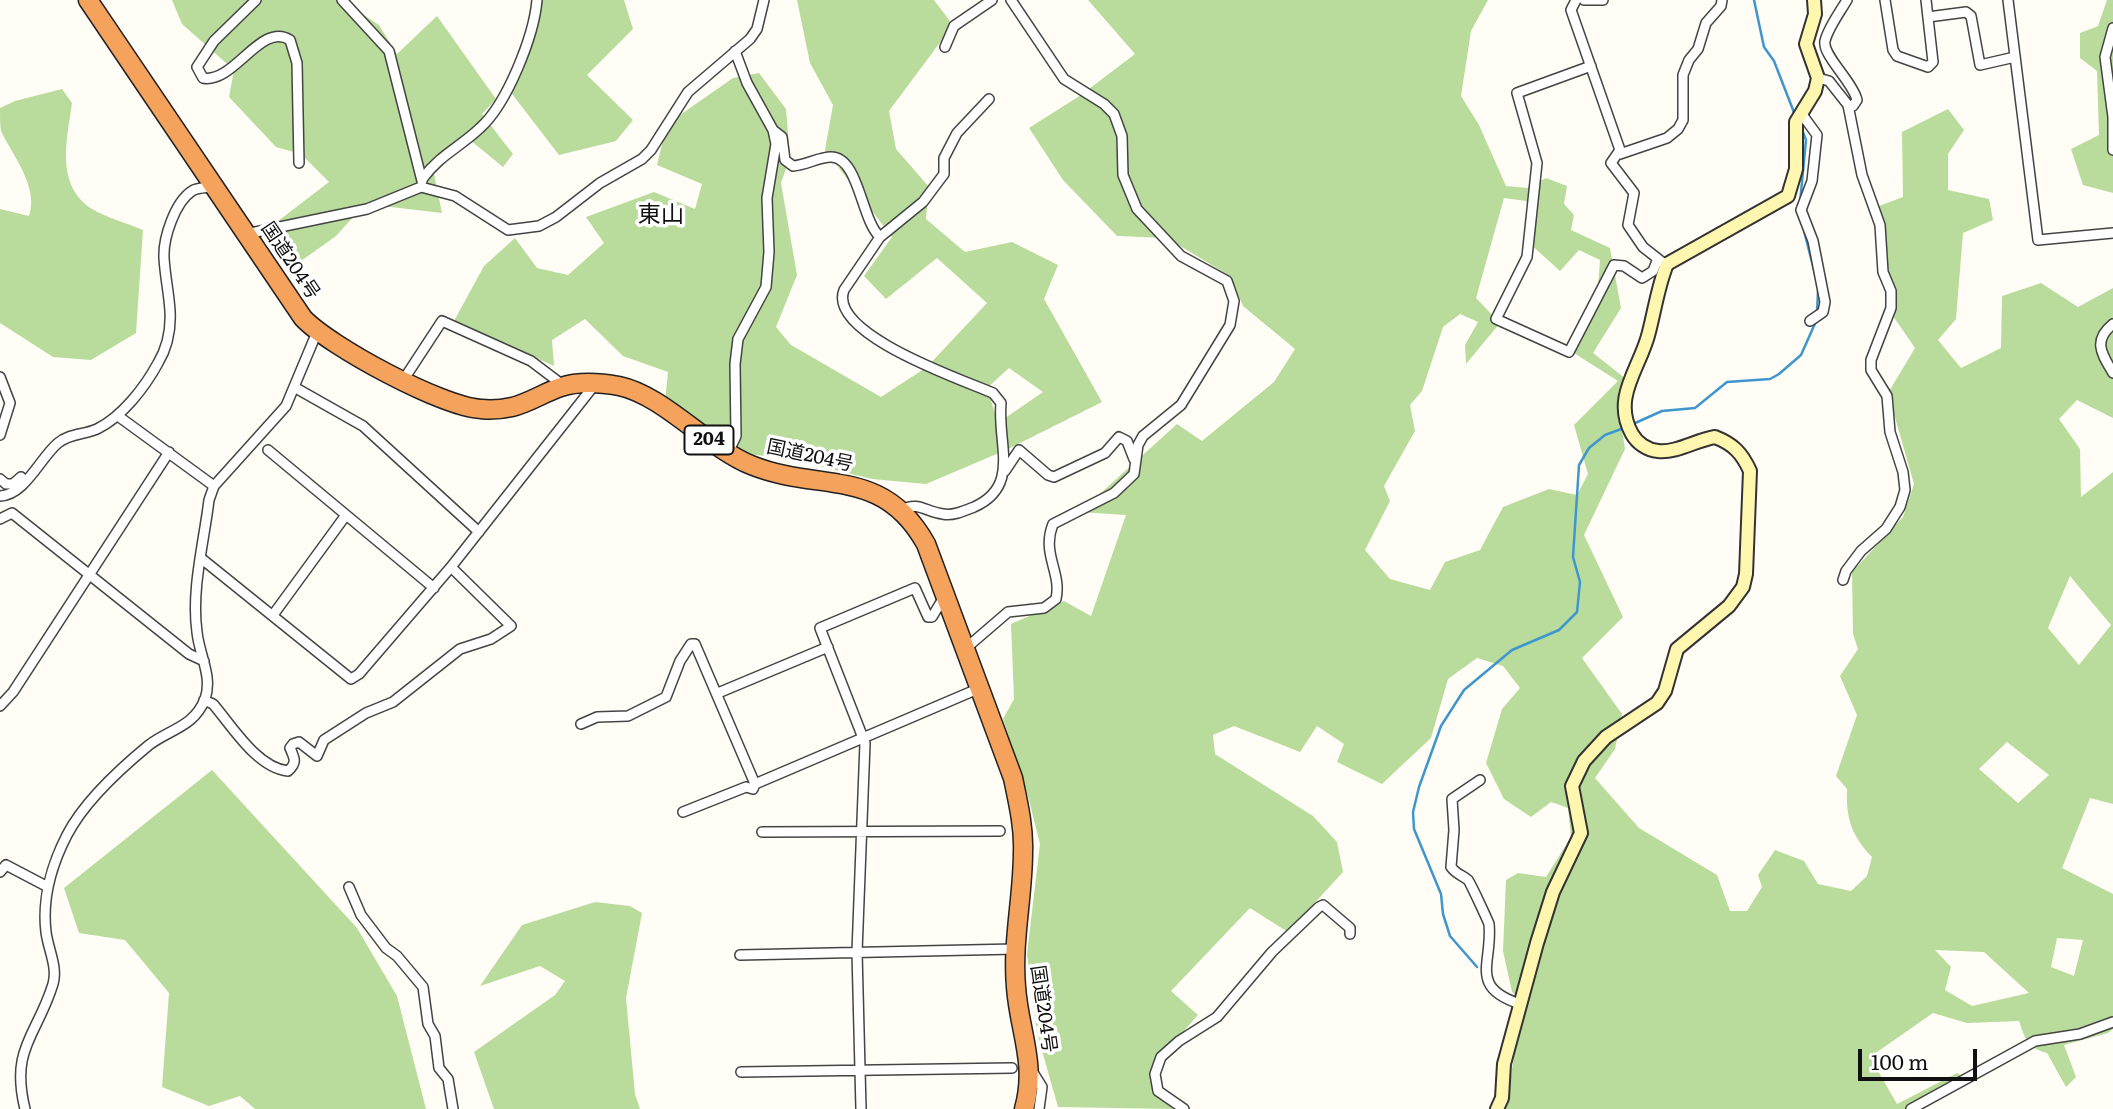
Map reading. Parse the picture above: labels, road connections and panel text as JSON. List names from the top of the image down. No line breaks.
{"streets":{"highway":["国道204号","204"]},"districts":["東山"],"scale_bar":"100 m"}
